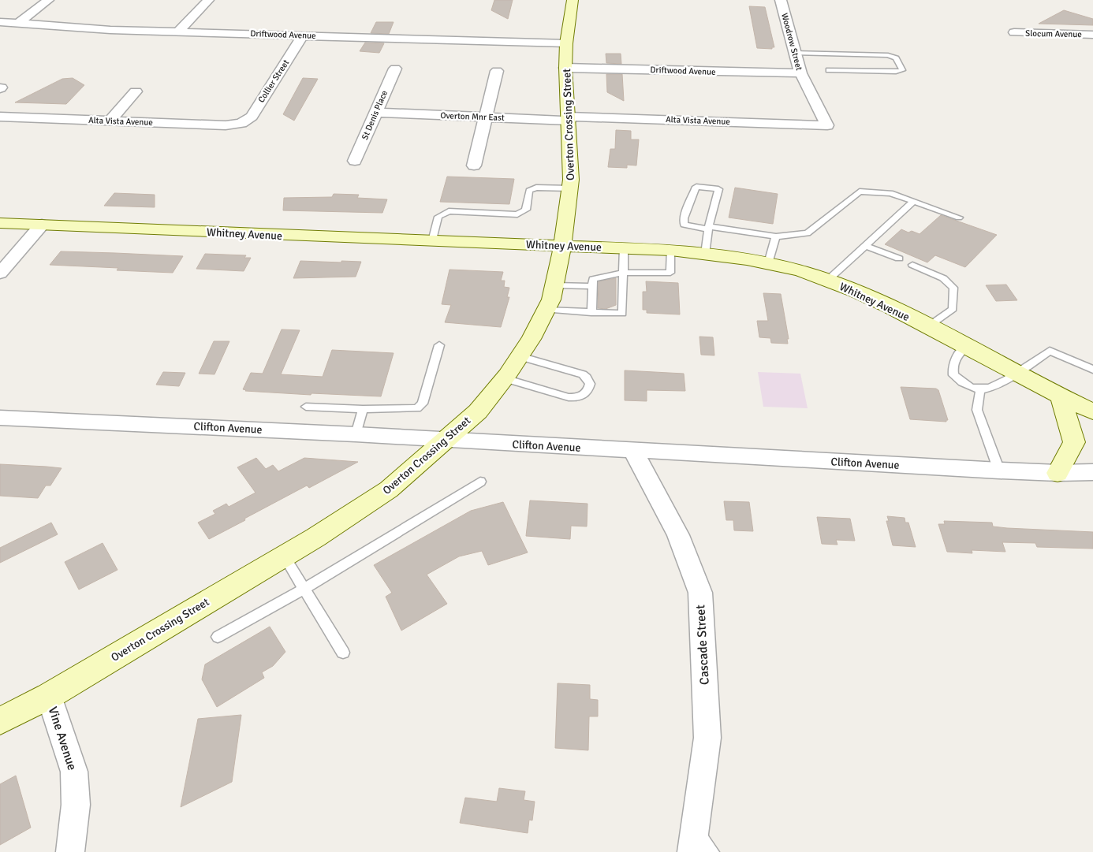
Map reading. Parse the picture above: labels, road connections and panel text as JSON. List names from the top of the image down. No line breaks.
{"streets":{"main road":["Overton Crossing Street","Whitney Avenue"],"street":["Slocum Avenue","Driftwood Avenue","Woodrow Street","Collier Street","St Denis Place","Overton Mnr East","Alta Vista Avenue","Clifton Avenue","Cascade Street","Vine Avenue"]},"crossings":[["Driftwood Avenue","Woodrow Street"],["Driftwood Avenue","Collier Street"],["Driftwood Avenue","Overton Crossing Street"],["Woodrow Street","Alta Vista Avenue"],["Collier Street","Alta Vista Avenue"],["St Denis Place","Overton Mnr East"],["Overton Mnr East","Alta Vista Avenue"],["Overton Mnr East","Overton Crossing Street"],["Alta Vista Avenue","Overton Crossing Street"],["Overton Crossing Street","Whitney Avenue"],["Overton Crossing Street","Clifton Avenue"],["Overton Crossing Street","Vine Avenue"],["Whitney Avenue","Clifton Avenue"],["Clifton Avenue","Cascade Street"]]}
